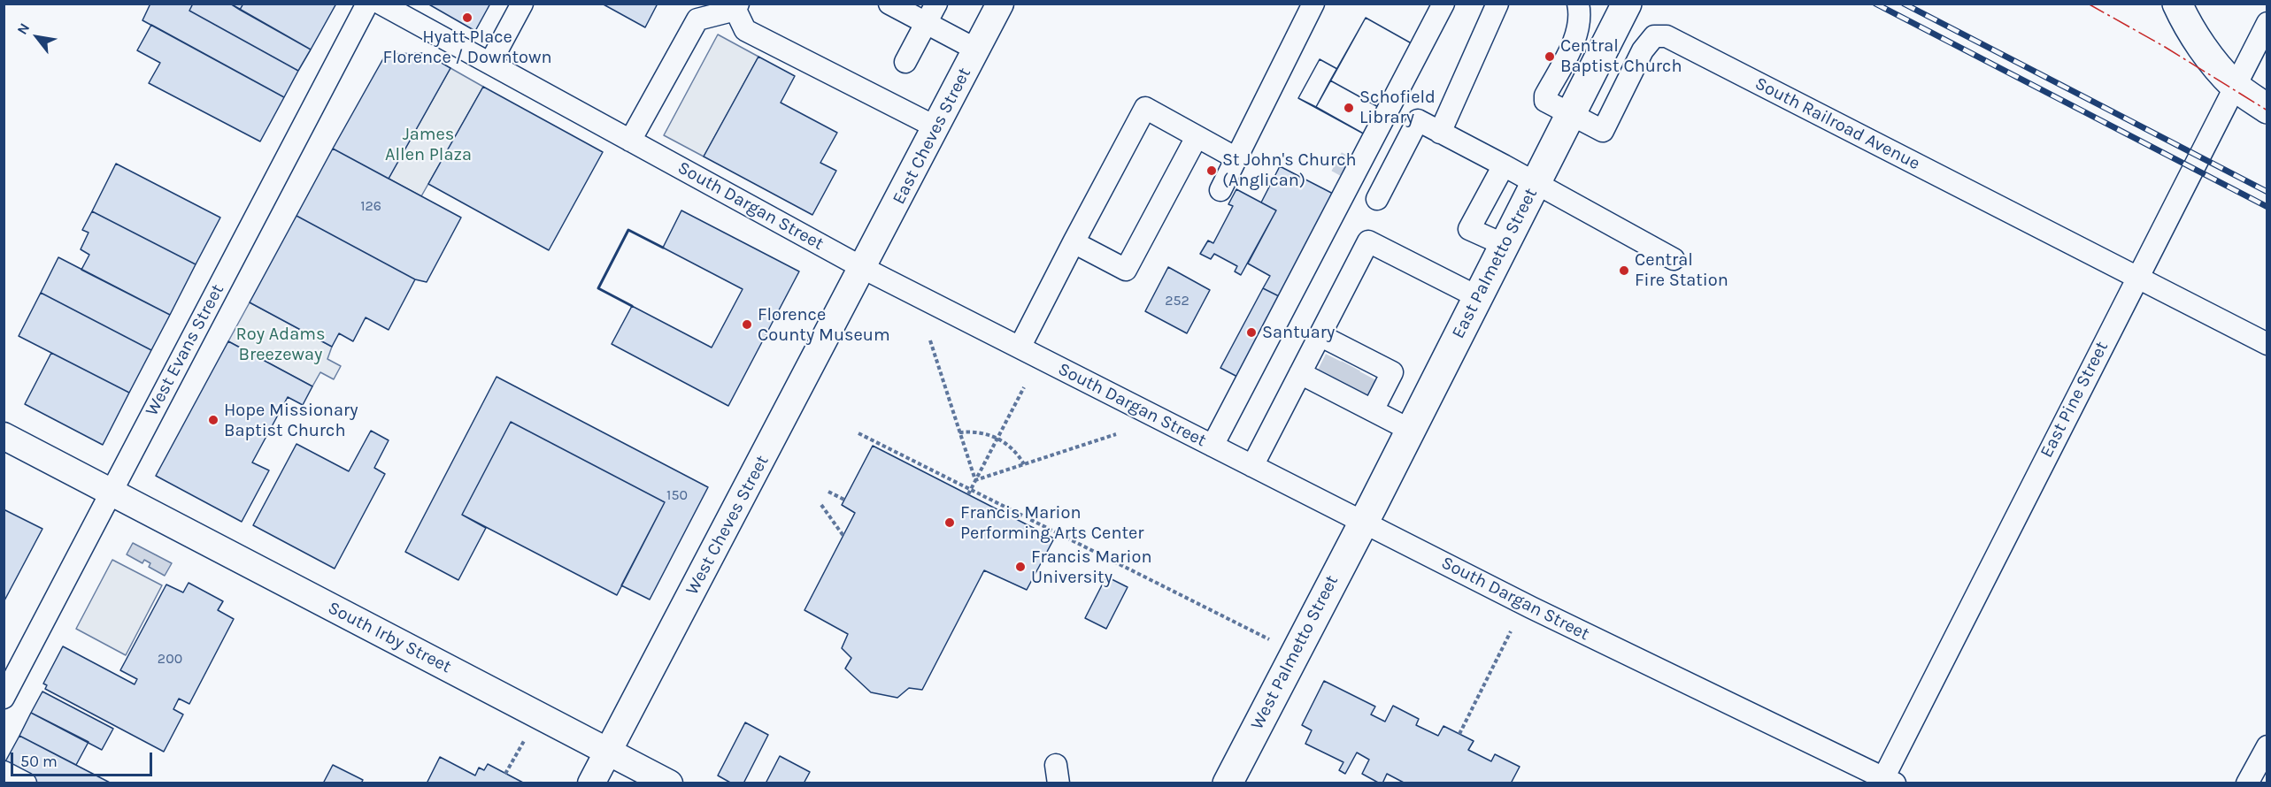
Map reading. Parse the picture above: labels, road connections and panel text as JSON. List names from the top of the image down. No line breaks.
{"streets":{"highway":["East Palmetto Street","West Palmetto Street"],"main road":["East Cheves Street","West Cheves Street","South Irby Street"],"street":["South Railroad Avenue","South Dargan Street","West Evans Street","East Pine Street"]},"crossings":[["South Railroad Avenue","East Palmetto Street"],["South Railroad Avenue","East Pine Street"],["East Cheves Street","South Dargan Street"],["East Cheves Street","West Cheves Street"],["South Dargan Street","East Palmetto Street"],["South Dargan Street","East Pine Street"],["South Dargan Street","West Cheves Street"],["South Dargan Street","West Palmetto Street"],["East Palmetto Street","West Palmetto Street"],["West Evans Street","South Irby Street"],["West Cheves Street","South Irby Street"]],"parks":["James Allen Plaza","Roy Adams Breezeway"],"places":["Hyatt Place Florence / Downtown","Central Baptist Church","Schofield Library","St John's Church (Anglican)","Central Fire Station","Florence County Museum","Santuary","Hope Missionary Baptist Church","Francis Marion Performing Arts Center","Francis Marion University"],"house_numbers":["126","252","150","200"],"scale_bar":"50 m","north":"top left"}
